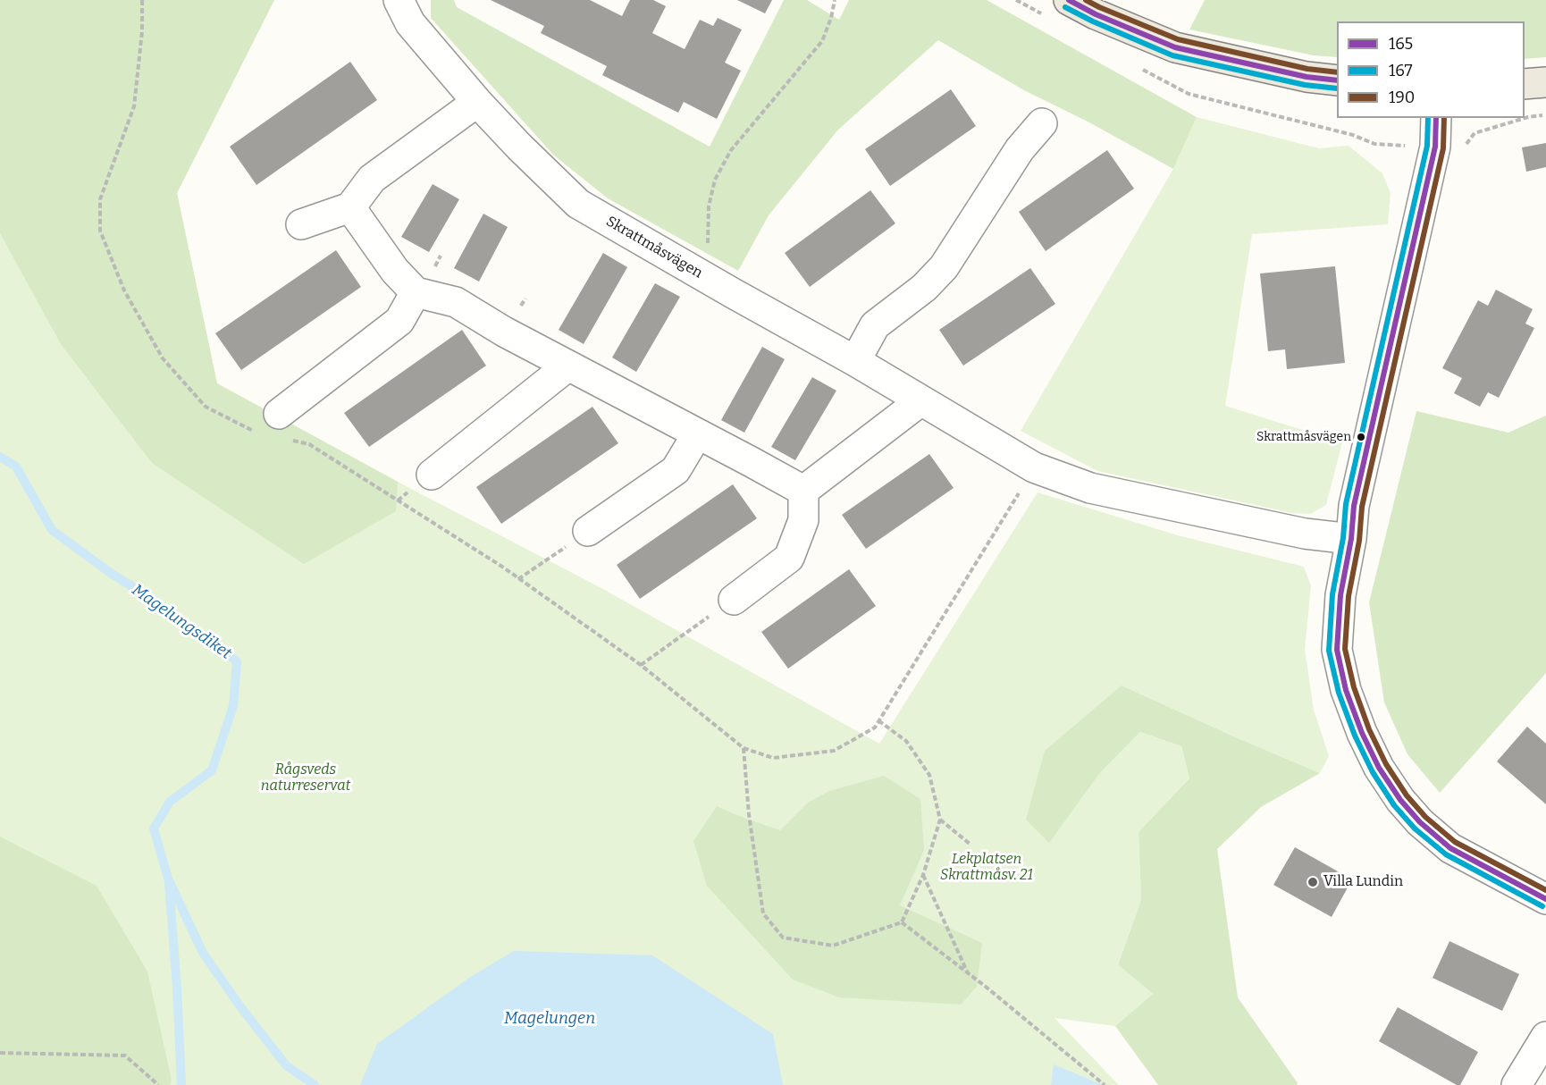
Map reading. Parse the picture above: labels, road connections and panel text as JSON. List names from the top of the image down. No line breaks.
{"streets":{"street":["Skrattmåsvägen"]},"water":["Magelungsdiket","Magelungen"],"parks":["Rågsveds naturreservat","Lekplatsen Skrattmåsv. 21"],"places":["Skrattmåsvägen","Villa Lundin"],"lines":["transit line 165","transit line 190","transit line 167"],"legend":["165","167","190"]}
